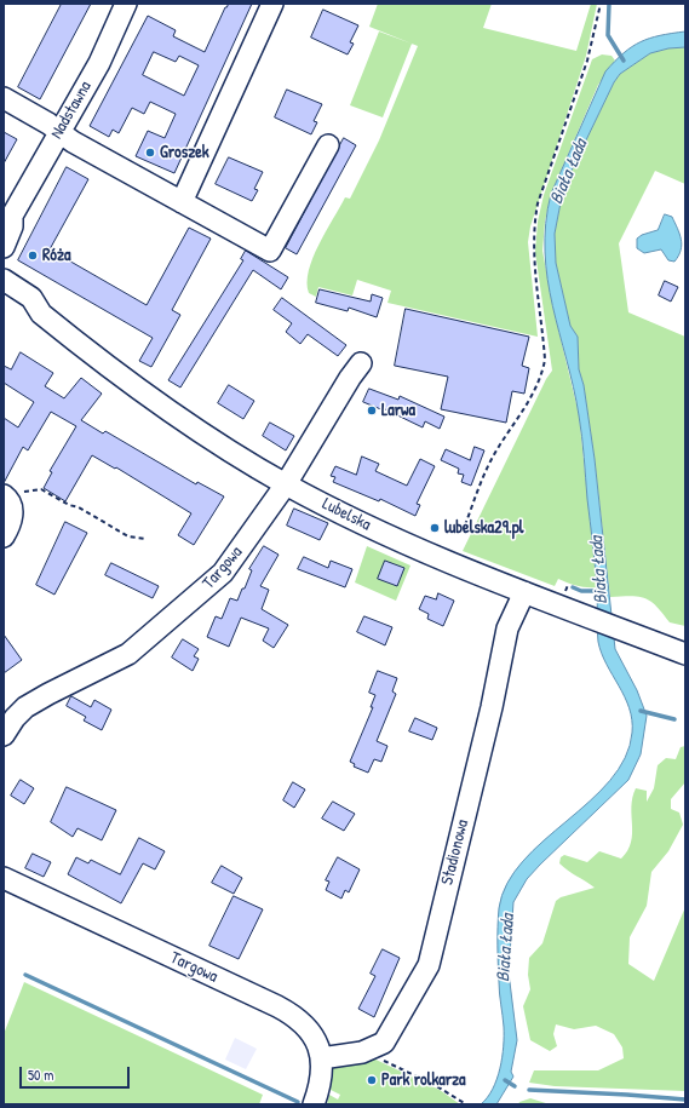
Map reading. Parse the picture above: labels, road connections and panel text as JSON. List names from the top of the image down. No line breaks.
{"streets":{"street":["Nadstawna","Lubelska","Targowa","Stadionowa"]},"crossings":[["Lubelska","Targowa"],["Lubelska","Stadionowa"],["Targowa","Stadionowa"]],"water":["Biała Łada"],"places":["Groszek","Róża","Larwa","lubelska29.pl","Park rolkarza"],"scale_bar":"50 m"}
